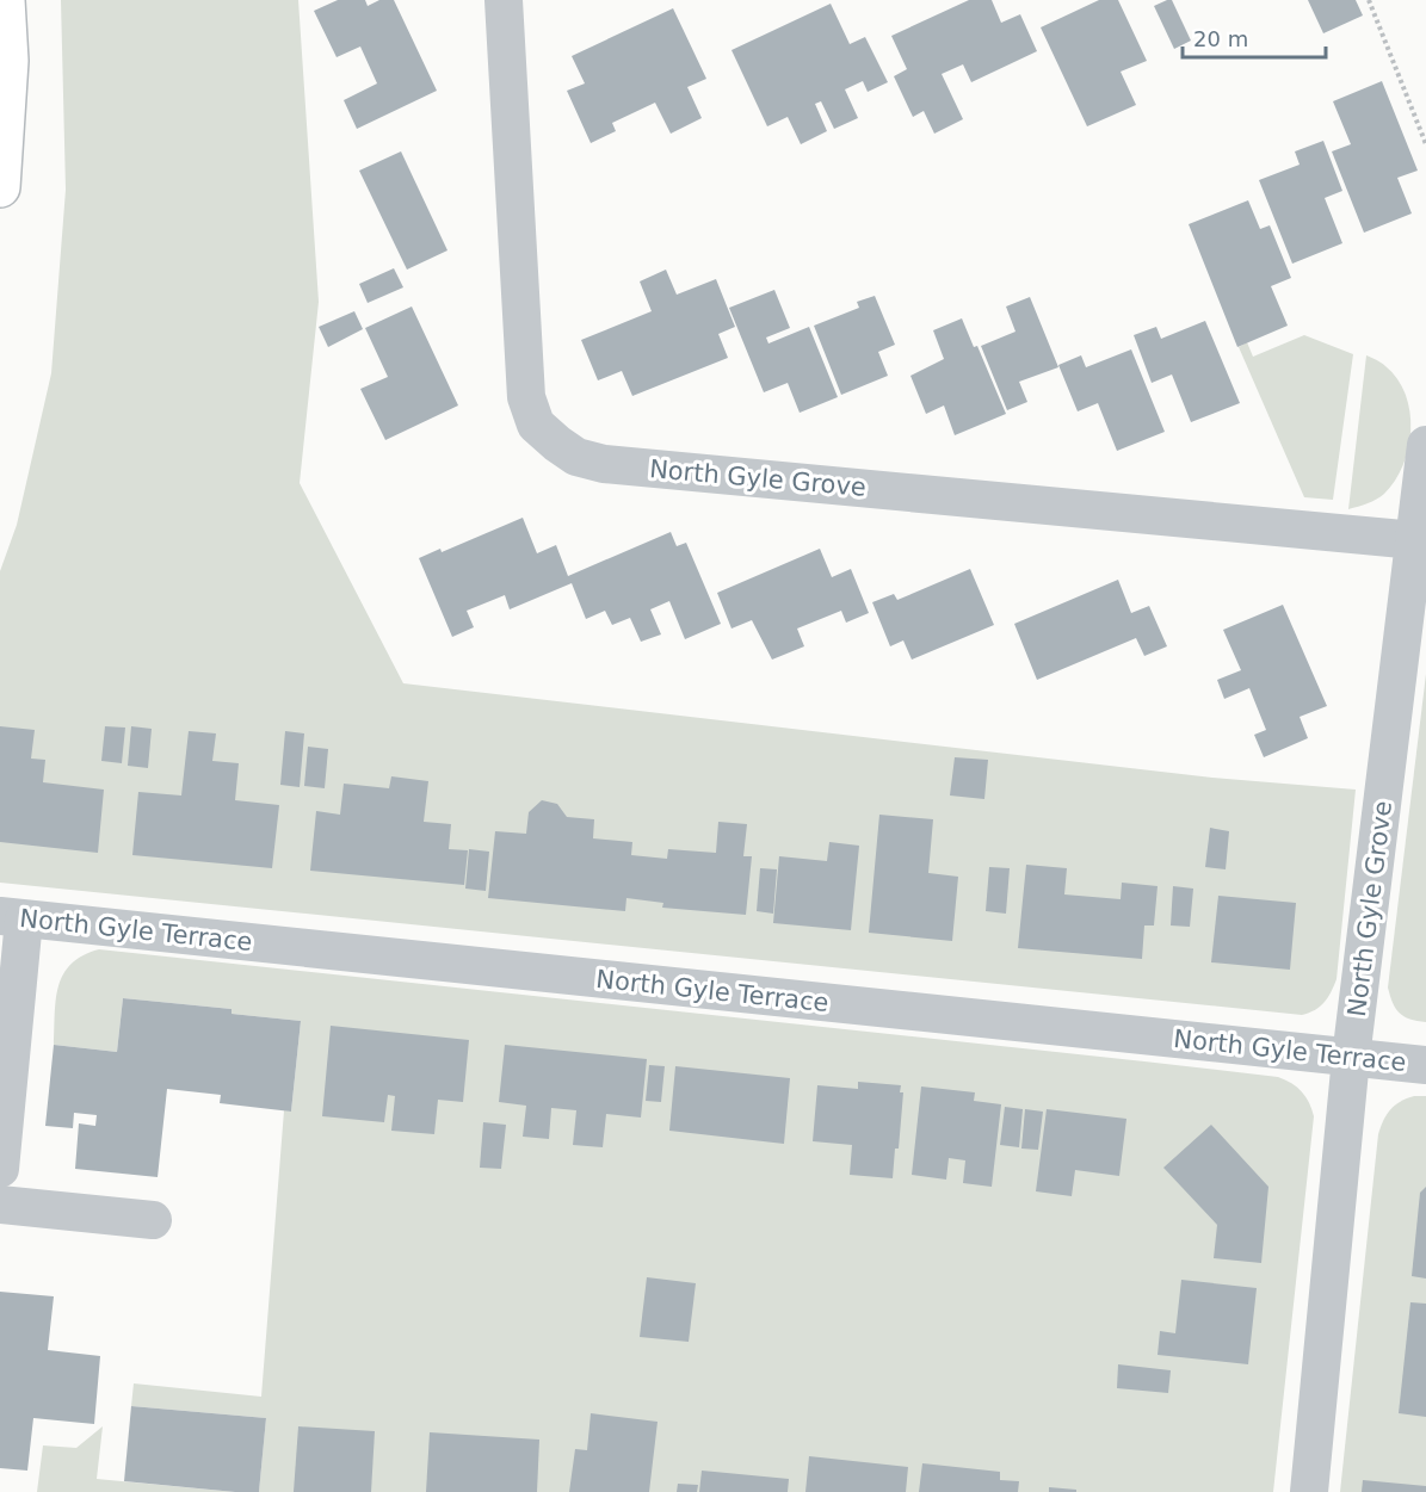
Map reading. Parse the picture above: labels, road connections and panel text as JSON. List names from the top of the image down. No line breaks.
{"streets":{"street":["North Gyle Grove","North Gyle Terrace"]},"crossings":[["North Gyle Grove","North Gyle Terrace"]],"scale_bar":"20 m"}
